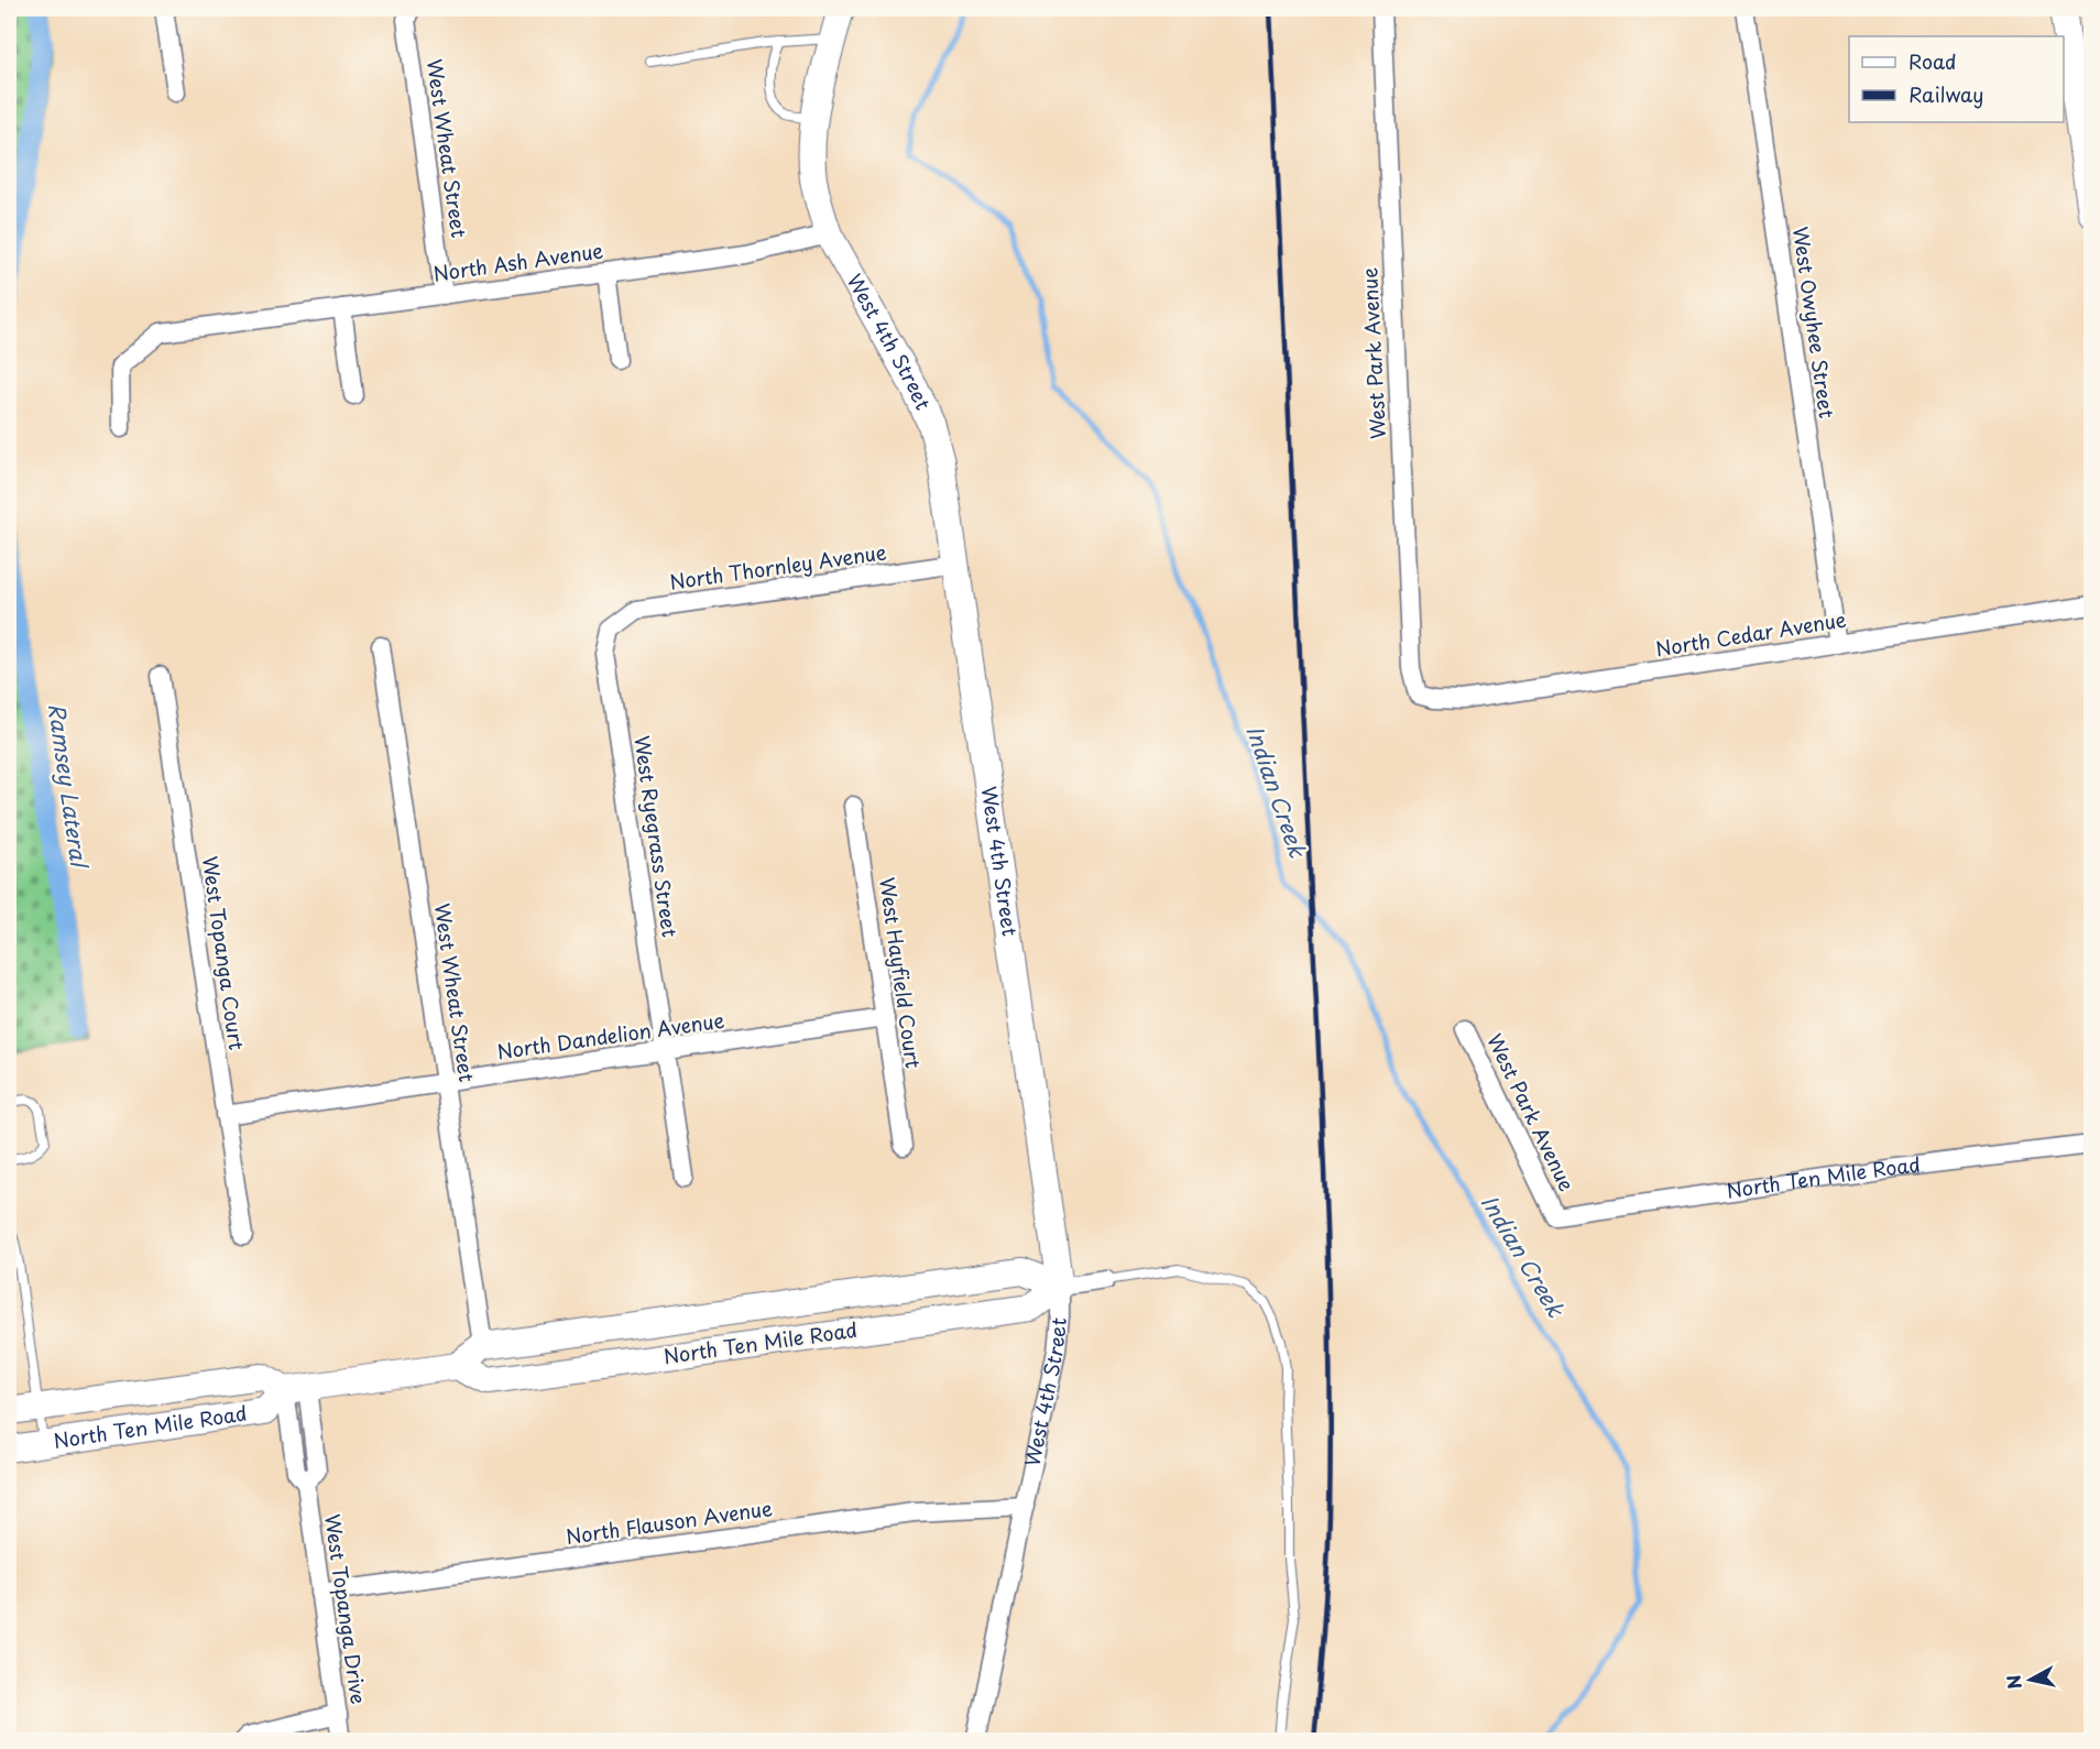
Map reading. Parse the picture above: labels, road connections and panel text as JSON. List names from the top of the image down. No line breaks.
{"streets":{"main road":["West 4th Street","North Ten Mile Road"],"street":["West Wheat Street","North Ash Avenue","West Owyhee Street","West Park Avenue","North Thornley Avenue","North Cedar Avenue","West Ryegrass Street","West Topanga Court","West Hayfield Court","North Dandelion Avenue","North Flauson Avenue","West Topanga Drive"]},"crossings":[["West Wheat Street","North Ash Avenue"],["West Wheat Street","North Dandelion Avenue"],["West Wheat Street","North Ten Mile Road"],["North Ash Avenue","West 4th Street"],["West Owyhee Street","North Cedar Avenue"],["West 4th Street","North Thornley Avenue"],["West 4th Street","North Ten Mile Road"],["West 4th Street","North Flauson Avenue"],["West Park Avenue","North Cedar Avenue"],["West Park Avenue","North Ten Mile Road"],["North Thornley Avenue","West Ryegrass Street"],["West Ryegrass Street","North Dandelion Avenue"],["West Topanga Court","North Dandelion Avenue"],["West Hayfield Court","North Dandelion Avenue"],["North Ten Mile Road","West Topanga Drive"],["North Flauson Avenue","West Topanga Drive"]],"water":["Ramsey Lateral","Indian Creek"],"legend":["Road","Railway"],"north":"left"}
